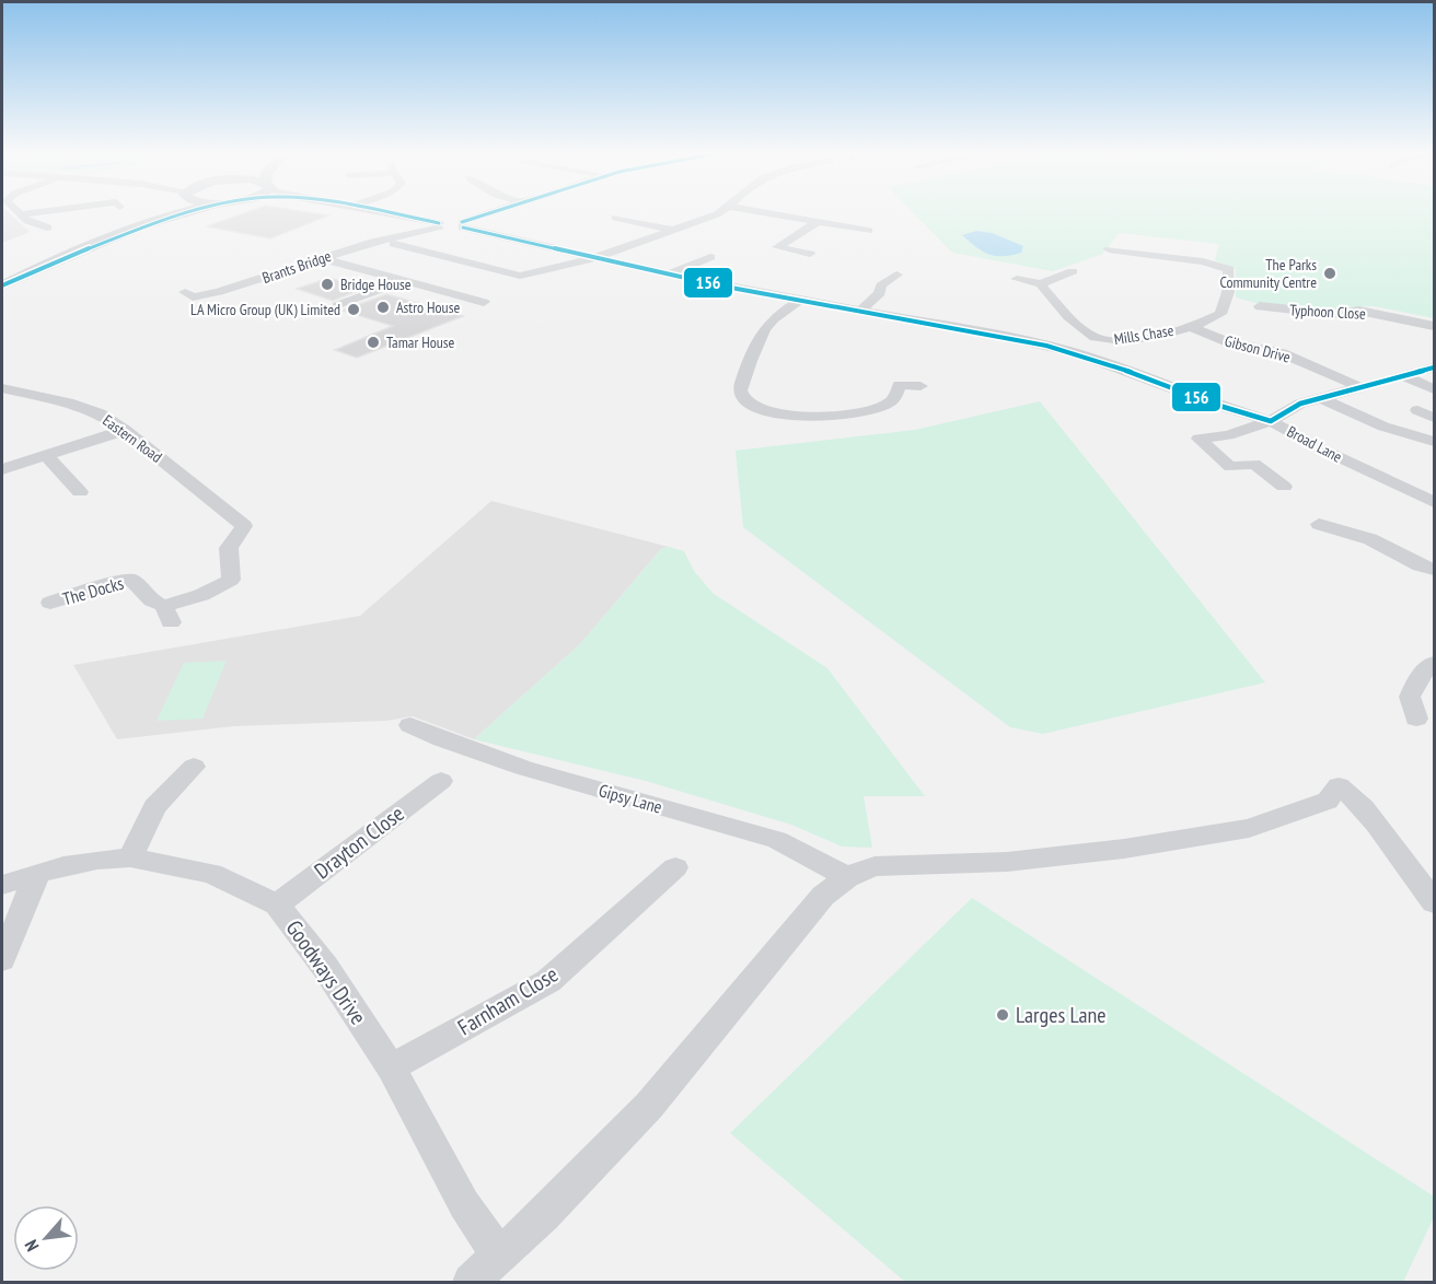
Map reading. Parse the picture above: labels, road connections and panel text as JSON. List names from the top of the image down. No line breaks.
{"streets":{"street":["Brants Bridge","Typhoon Close","Mills Chase","Gibson Drive","Eastern Road","Broad Lane","The Docks","Gipsy Lane","Drayton Close","Goodways Drive","Farnham Close"]},"crossings":[["Mills Chase","Gibson Drive"],["Eastern Road","The Docks"],["Drayton Close","Goodways Drive"],["Goodways Drive","Farnham Close"]],"places":["The Parks Community Centre","Bridge House","Astro House","LA Micro Group (UK) Limited","Tamar House","Larges Lane"],"lines":["transit line 156"],"north":"bottom left"}
